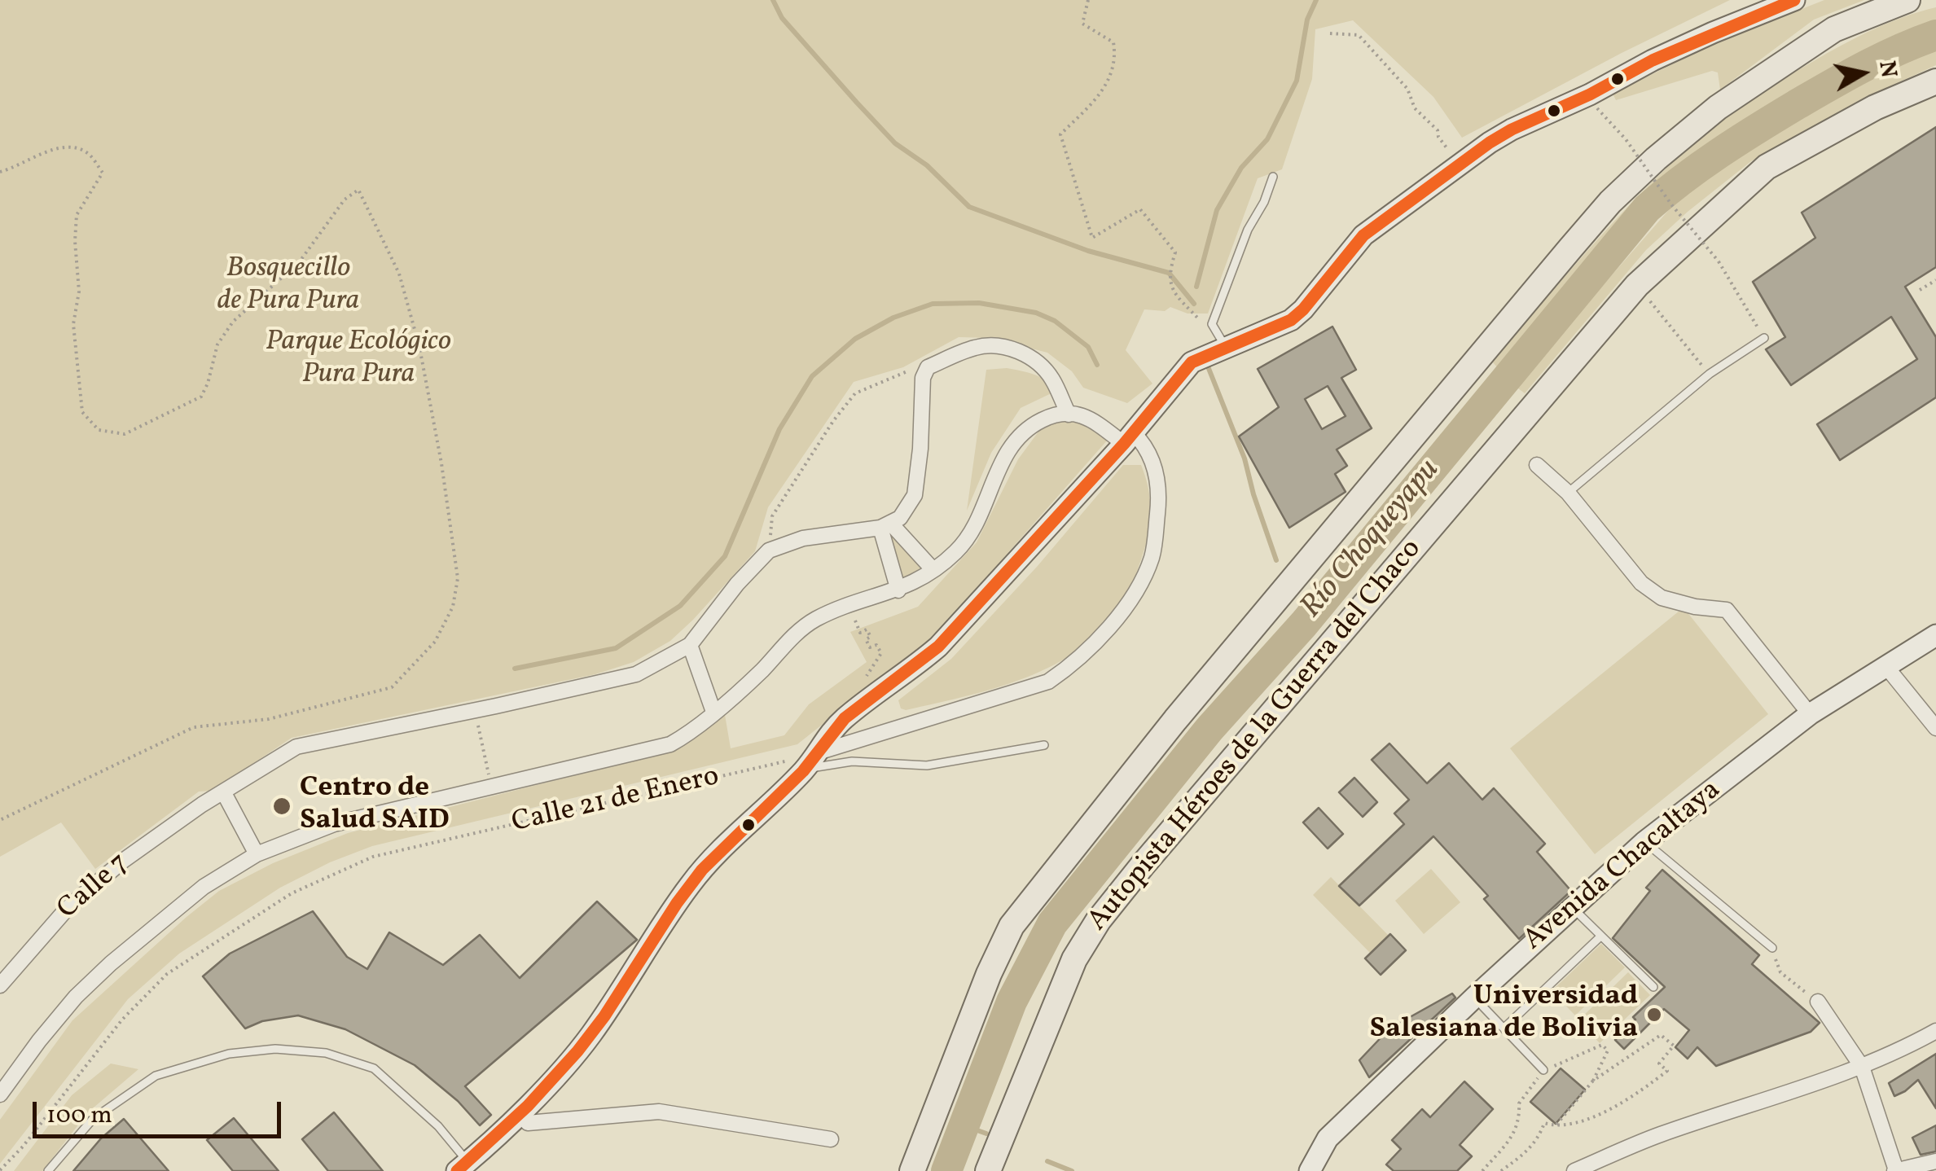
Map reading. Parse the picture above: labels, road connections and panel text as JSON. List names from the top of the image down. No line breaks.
{"streets":{"highway":["Autopista Héroes de la Guerra del Chaco"],"main road":["Avenida Chacaltaya"],"street":["Calle 21 de Enero","Calle 7"]},"water":["Río Choqueyapu"],"parks":["Bosquecillo de Pura Pura","Parque Ecológico Pura Pura"],"places":["Centro de Salud SAID","Universidad Salesiana de Bolivia"],"scale_bar":"100 m","north":"right"}
